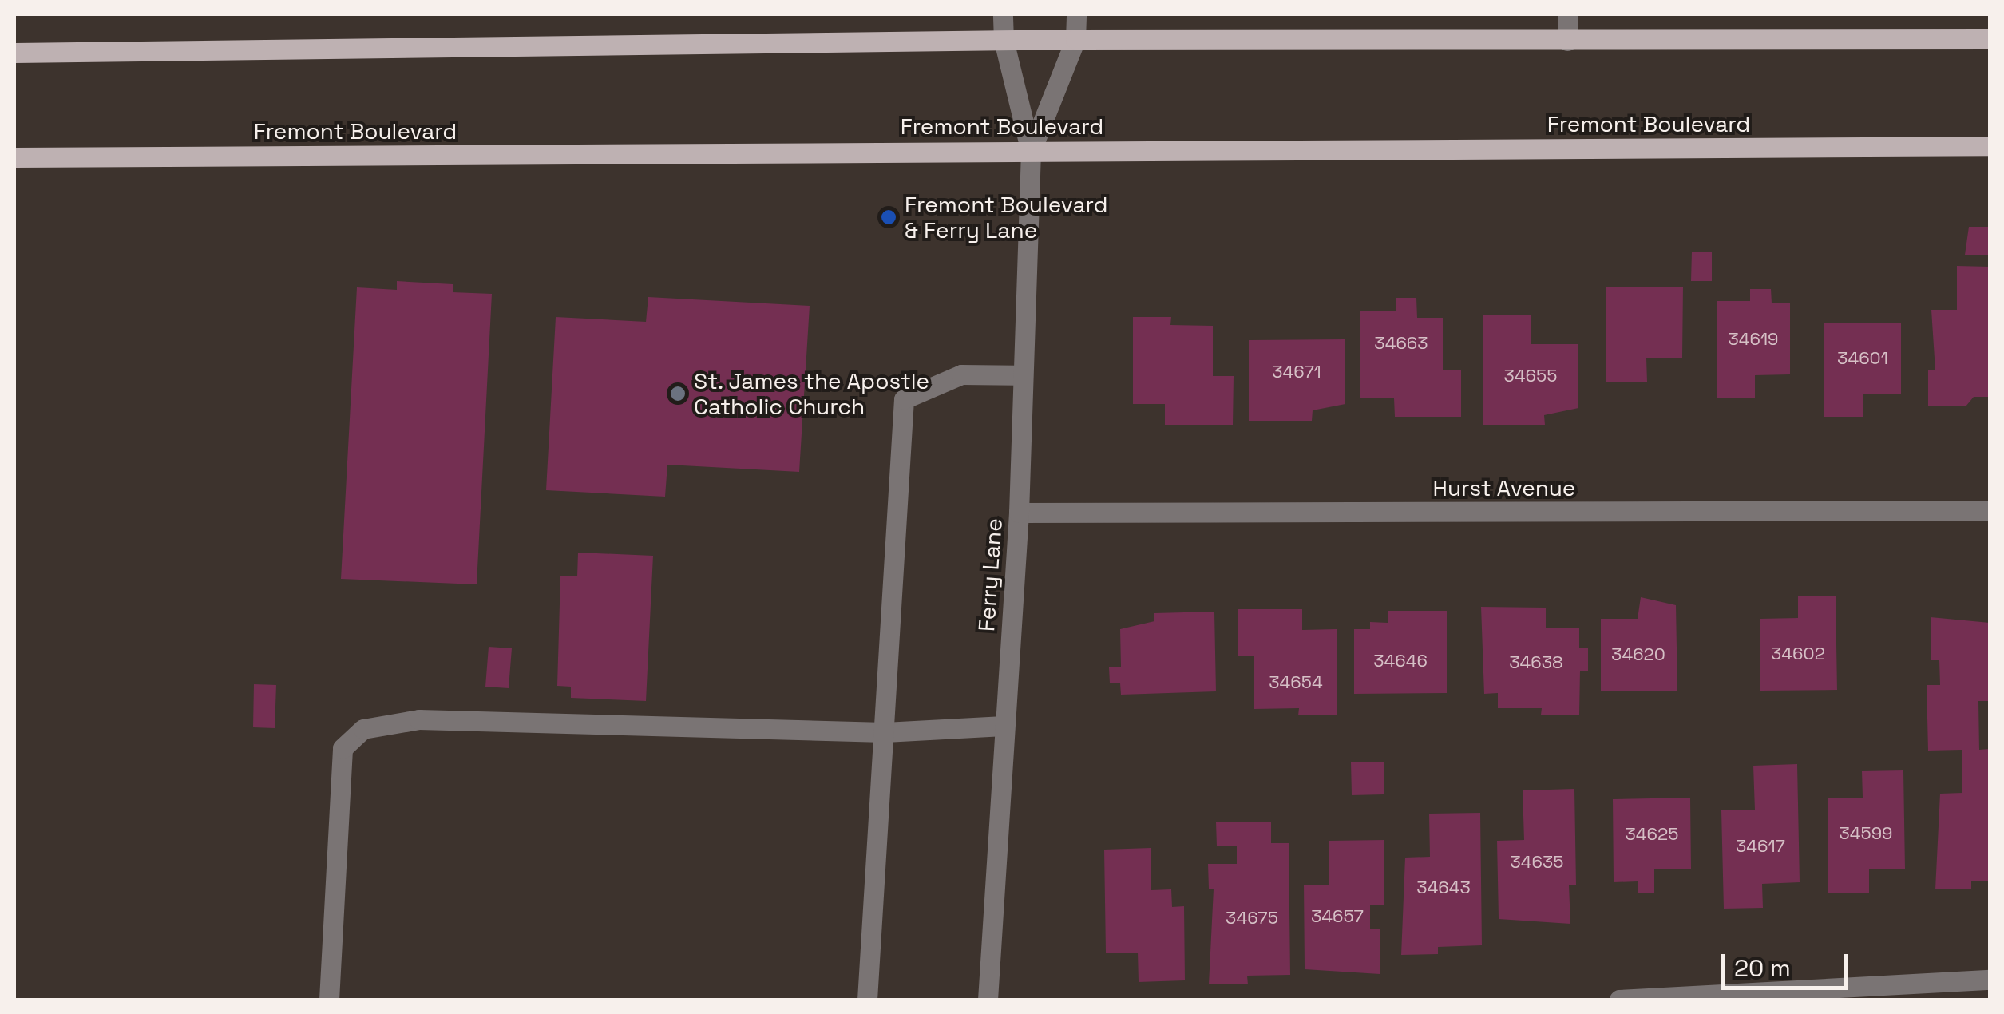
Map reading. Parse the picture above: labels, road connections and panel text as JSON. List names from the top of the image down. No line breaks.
{"streets":{"main road":["Fremont Boulevard"],"street":["Hurst Avenue","Ferry Lane"]},"crossings":[["Fremont Boulevard","Ferry Lane"],["Hurst Avenue","Ferry Lane"]],"places":["Fremont Boulevard & Ferry Lane","St. James the Apostle Catholic Church"],"house_numbers":["34619","34663","34601","34671","34655","34602","34620","34646","34638","34654","34599","34625","34617","34635","34643","34657","34675"],"scale_bar":"20 m"}
